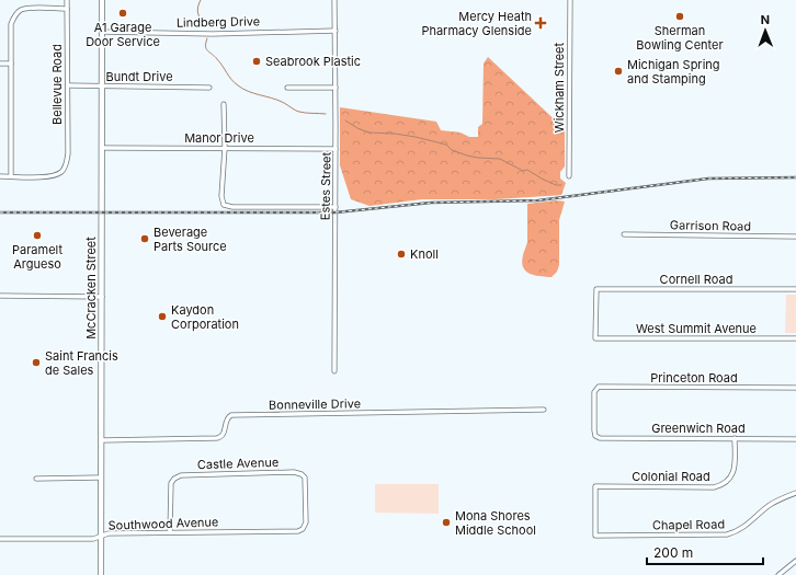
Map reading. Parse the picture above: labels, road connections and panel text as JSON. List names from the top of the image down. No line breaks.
{"streets":{"street":["Lindberg Drive","Bundt Drive","Bellevue Road","Wickham Street","Manor Drive","Estes Street","Garrison Road","Cornell Road","McCracken Street","West Summit Avenue","Princeton Road","Bonneville Drive","Greenwich Road","Castle Avenue","Colonial Road","Southwood Avenue","Chapel Road"]},"crossings":[["Lindberg Drive","Estes Street"],["Lindberg Drive","McCracken Street"],["Bundt Drive","Bellevue Road"],["Bundt Drive","McCracken Street"],["Manor Drive","Estes Street"],["Manor Drive","McCracken Street"],["Cornell Road","West Summit Avenue"],["McCracken Street","Bonneville Drive"],["McCracken Street","Southwood Avenue"],["Princeton Road","Greenwich Road"],["Greenwich Road","Colonial Road"],["Castle Avenue","Southwood Avenue"],["Colonial Road","Chapel Road"]],"places":{"other":["A1 Garage Door Service","Sherman Bowling Center","Seabrook Plastic","Michigan Spring and Stamping","Paramelt Argueso","Beverage Parts Source","Knoll","Kaydon Corporation","Saint Francis de Sales","Mona Shores Middle School"],"health":["Mercy Heath Pharmacy Glenside"]},"scale_bar":"200 m","north":"top"}
